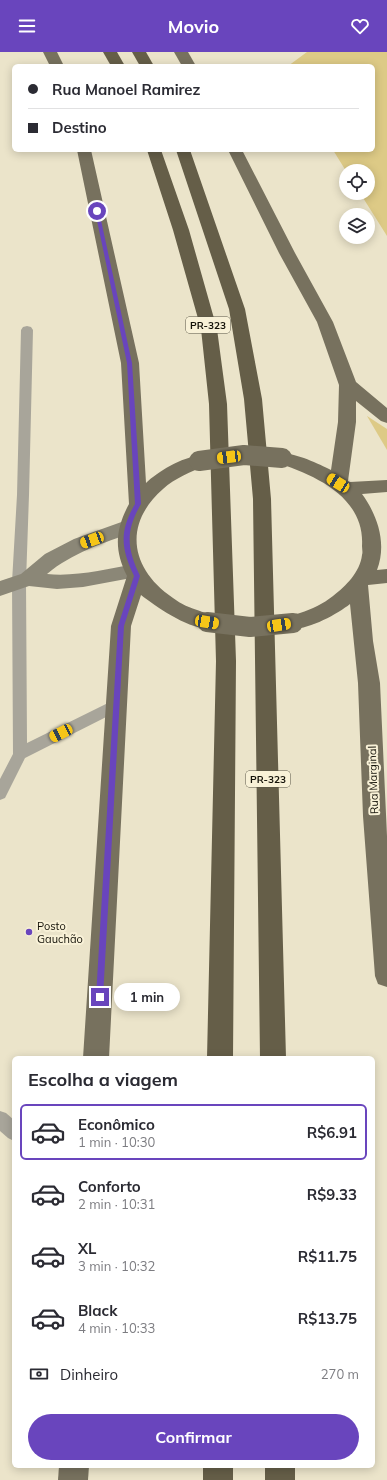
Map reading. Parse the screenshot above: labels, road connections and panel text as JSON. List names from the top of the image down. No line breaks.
{"streets":{"highway":["PR-323"],"main road":["Rua Marginal"]},"places":["Posto Gauchão"],"page":{"header":"Movio","banner":["Rua Manoel Ramirez","Destino"],"bubble":"1 min","heading":"Escolha a viagem","list":[{"name":"Econômico","note":"1 min · 10:30","value":"R$6.91"},{"name":"Conforto","note":"2 min · 10:31","value":"R$9.33"},{"name":"XL","note":"3 min · 10:32","value":"R$11.75"},{"name":"Black","note":"4 min · 10:33","value":"R$13.75"}],"pay":["Dinheiro","270 m"],"buttons":"Confirmar"}}
